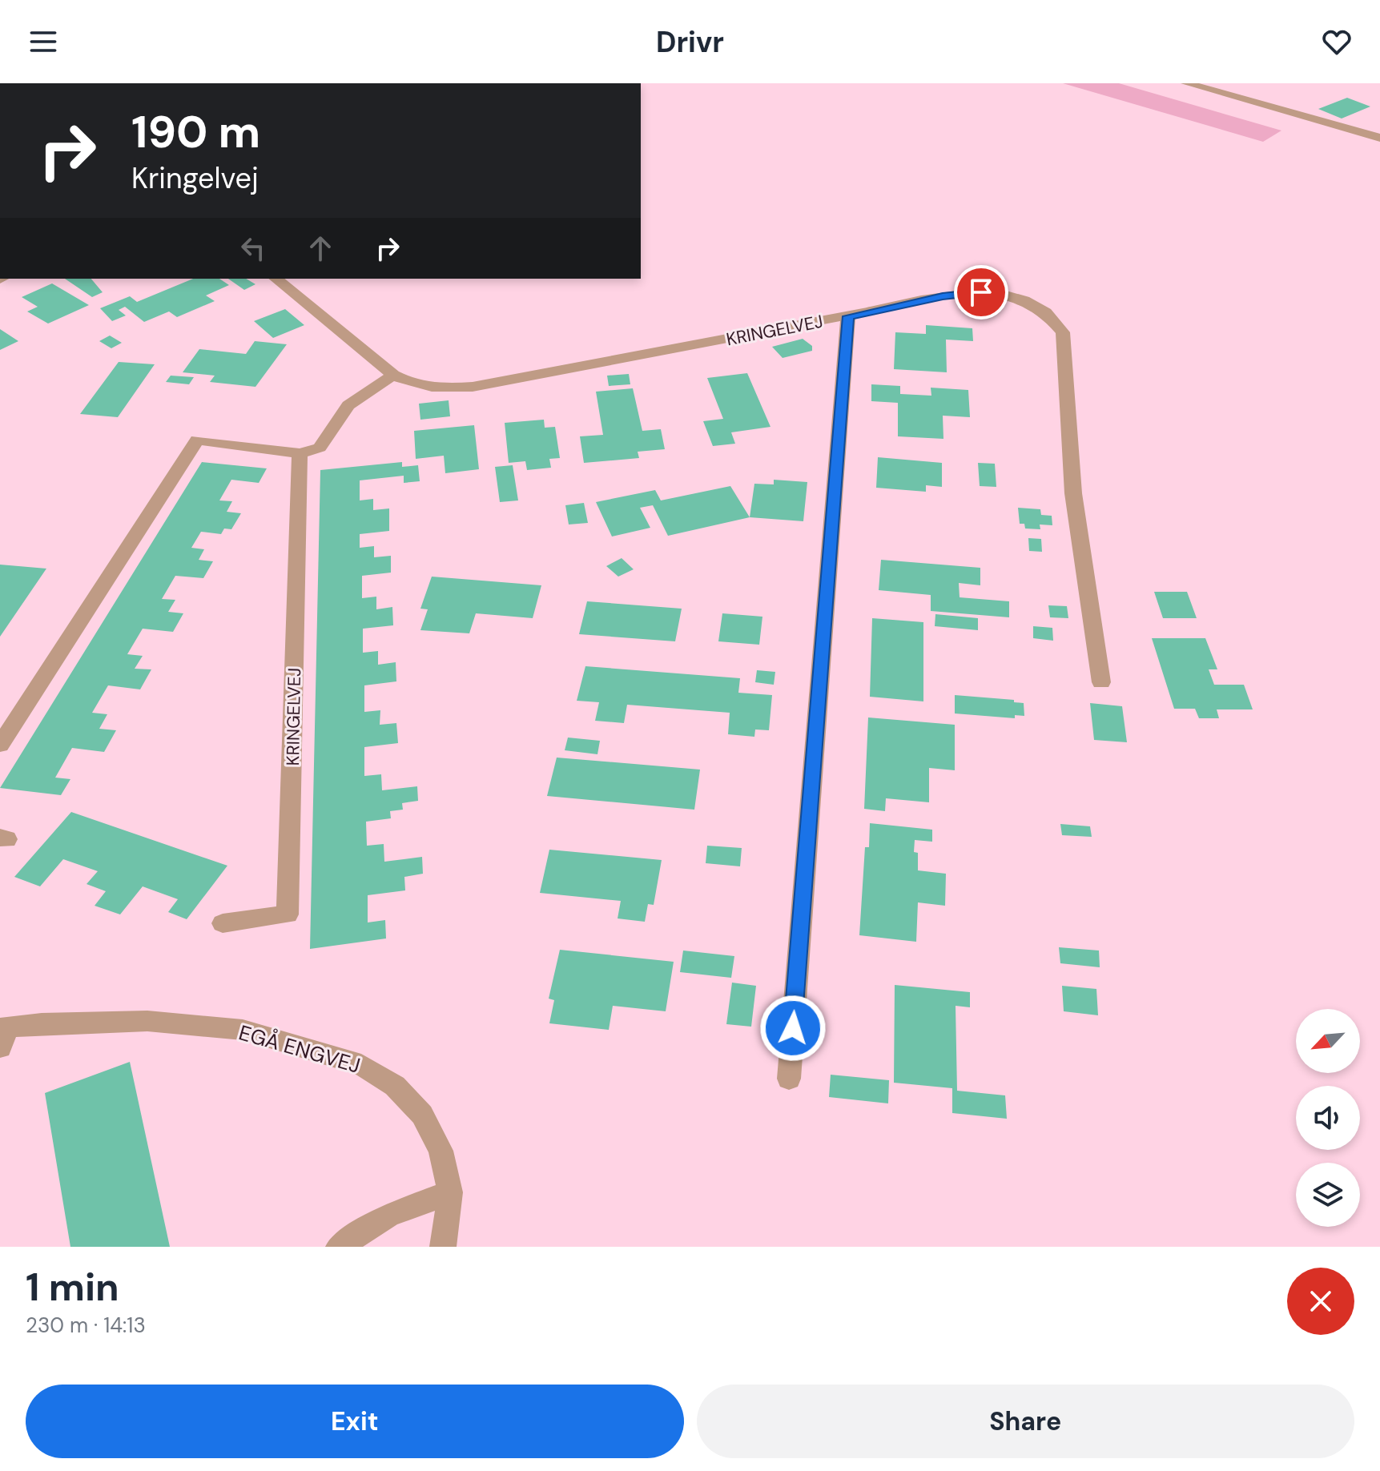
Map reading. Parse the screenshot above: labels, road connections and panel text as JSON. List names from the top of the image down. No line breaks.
{"streets":{"street":["KRINGELVEJ","EGÅ ENGVEJ"]},"north":"bottom left","page":{"header":"Drivr","turn":["190 m","Kringelvej"],"heading":["1 min","230 m · 14:13"],"buttons":["Exit","Share"]}}
